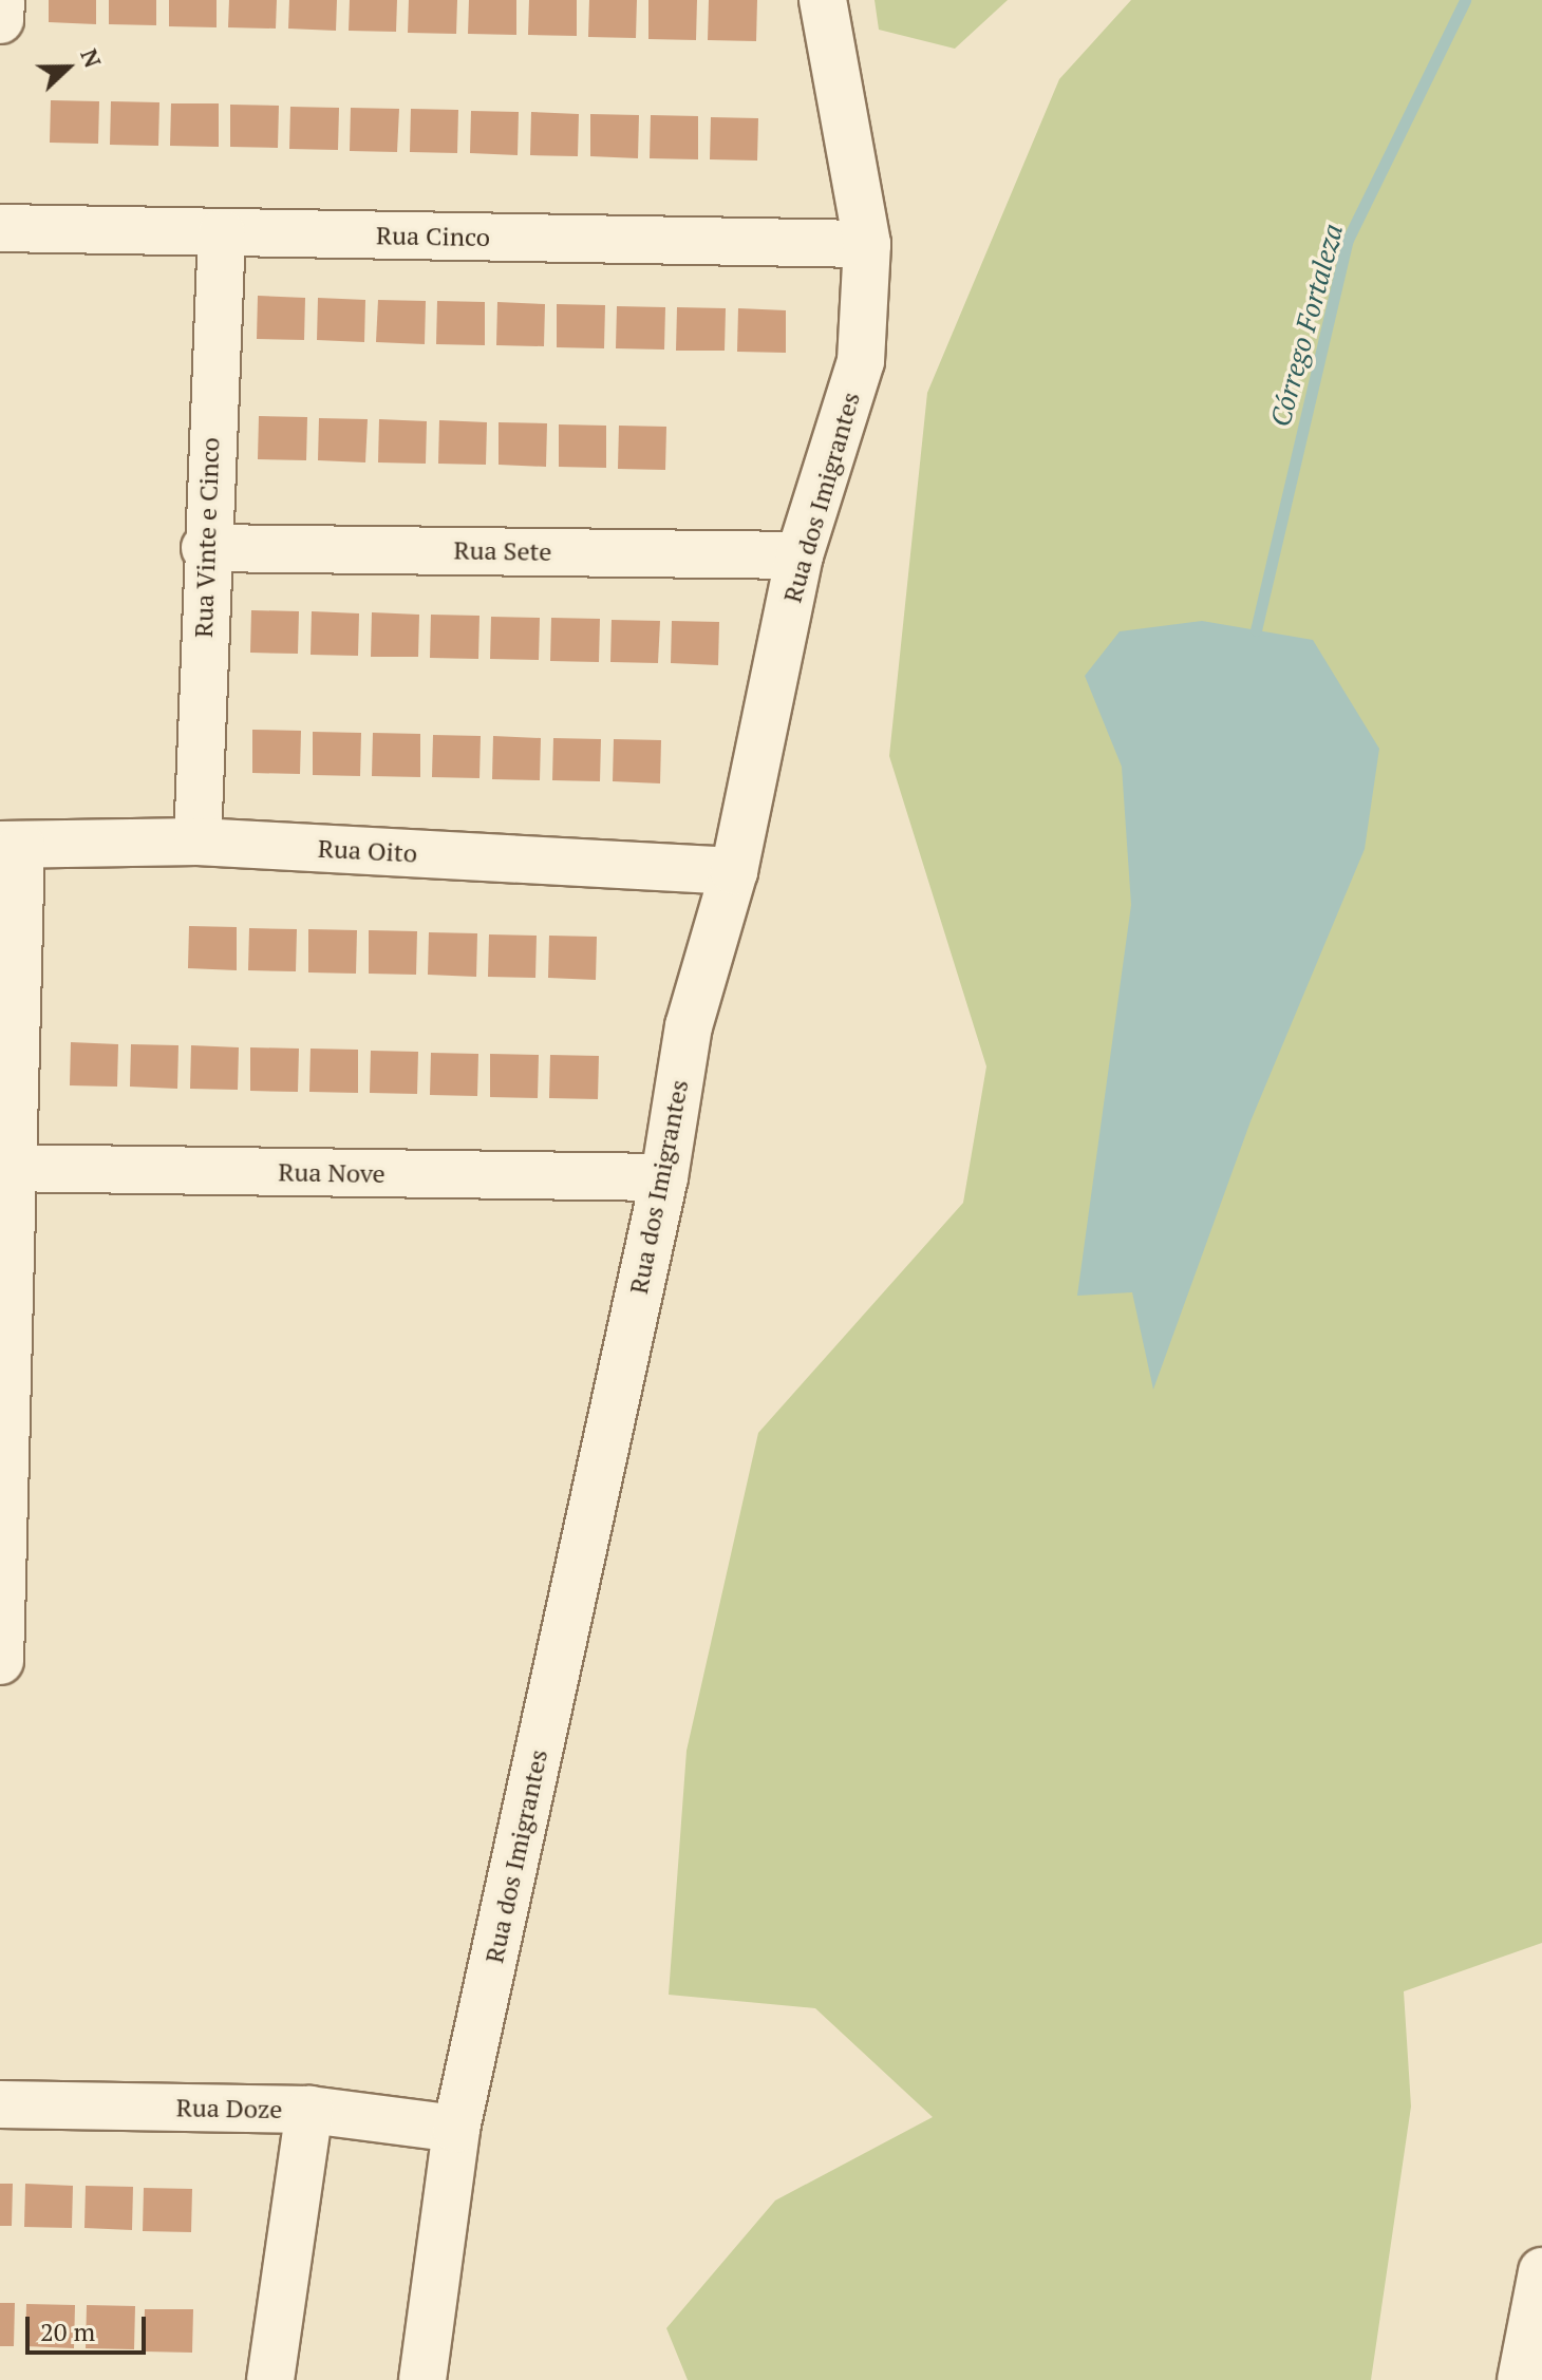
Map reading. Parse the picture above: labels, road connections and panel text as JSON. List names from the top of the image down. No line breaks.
{"streets":{"street":["Rua Cinco","Rua dos Imigrantes","Rua Vinte e Cinco","Rua Sete","Rua Oito","Rua Nove","Rua Doze"]},"crossings":[["Rua Cinco","Rua dos Imigrantes"],["Rua Cinco","Rua Vinte e Cinco"],["Rua dos Imigrantes","Rua Sete"],["Rua dos Imigrantes","Rua Oito"],["Rua dos Imigrantes","Rua Nove"],["Rua dos Imigrantes","Rua Doze"],["Rua Vinte e Cinco","Rua Sete"],["Rua Vinte e Cinco","Rua Oito"]],"water":["Córrego Fortaleza"],"scale_bar":"20 m","north":"right"}
